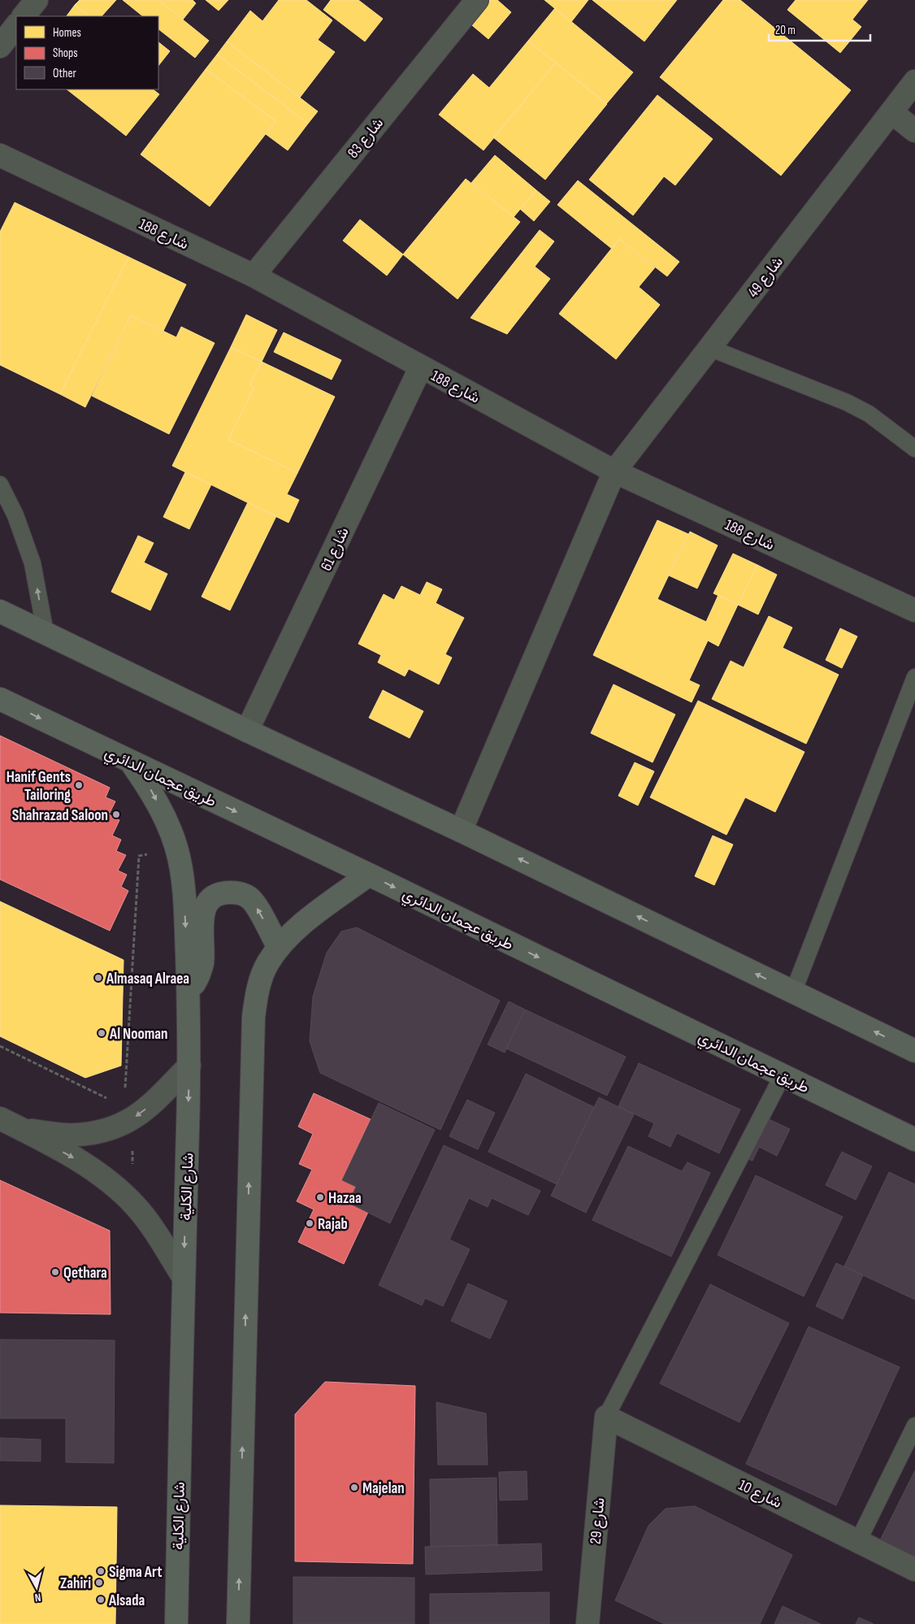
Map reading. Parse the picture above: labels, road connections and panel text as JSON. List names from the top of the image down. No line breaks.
{"streets":{"main road":["طريق عجمان الدائري","شارع الكلية"],"street":["شارع 83","شارع 188","شارع 49","شارع 61","شارع 10","شارع 29"]},"crossings":[["شارع 83","شارع 188"],["شارع 188","شارع 49"],["شارع 188","شارع 61"],["طريق عجمان الدائري","شارع الكلية"],["شارع 10","شارع 29"]],"places":["Hanif Gents Tailoring","Shahrazad Saloon","Almasaq Alraea","Al Nooman","Hazaa","Rajab","Qethara","Majelan","Sigma Art","Zahiri","Alsada"],"legend":["Homes","Shops","Other"],"scale_bar":"20 m","north":"bottom"}
